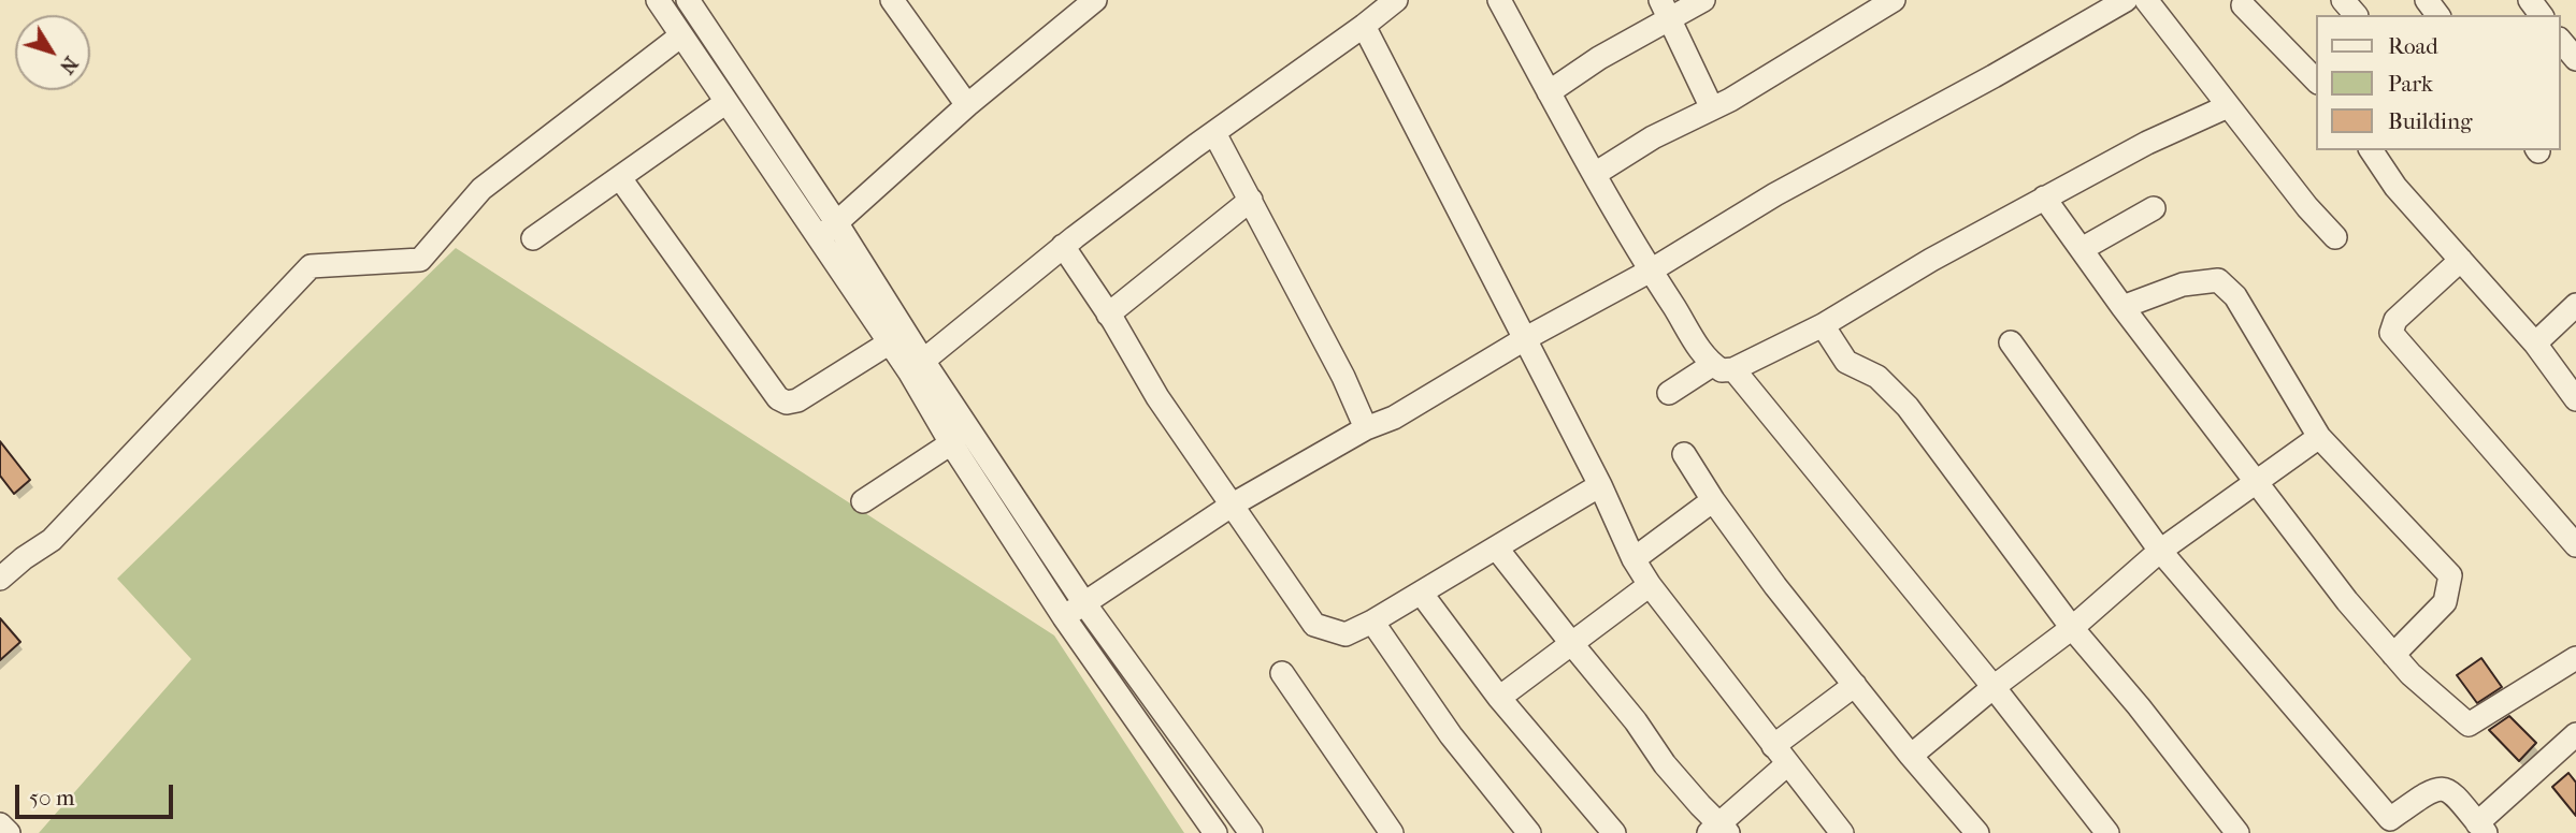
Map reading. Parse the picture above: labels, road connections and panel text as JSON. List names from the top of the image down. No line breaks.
{"legend":["Road","Park","Building"],"scale_bar":"50 m","north":"bottom right"}
